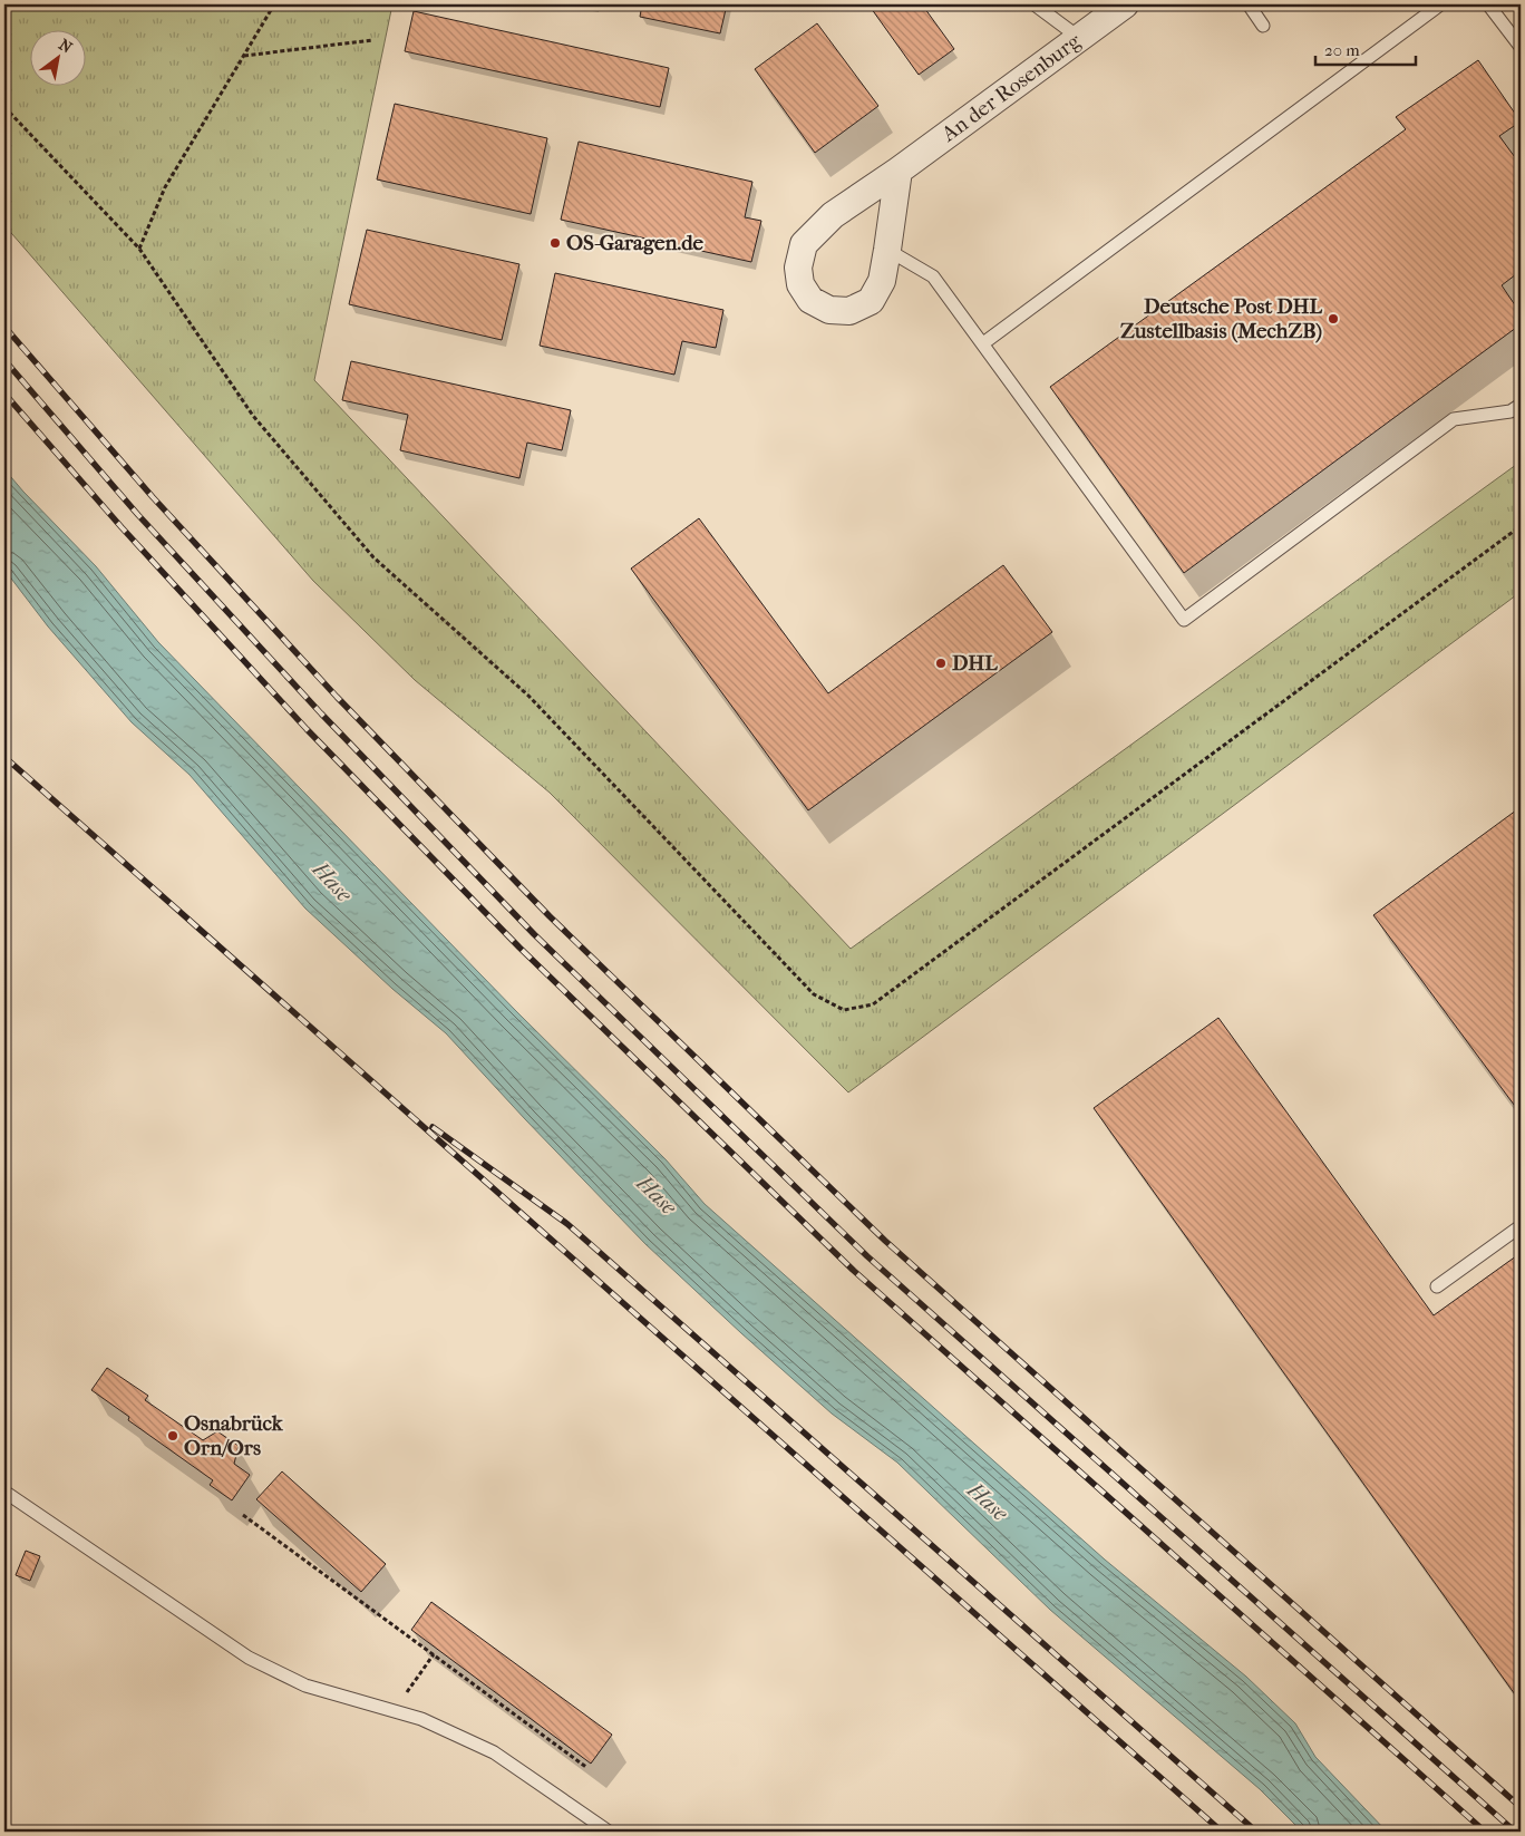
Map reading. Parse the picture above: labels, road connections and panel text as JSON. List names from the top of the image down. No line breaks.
{"streets":{"street":["An der Rosenburg"]},"water":["Hase"],"places":["OS-Garagen.de","Deutsche Post DHL Zustellbasis (MechZB)","DHL","Osnabrück Orn/Ors"],"scale_bar":"20 m","north":"top right"}
